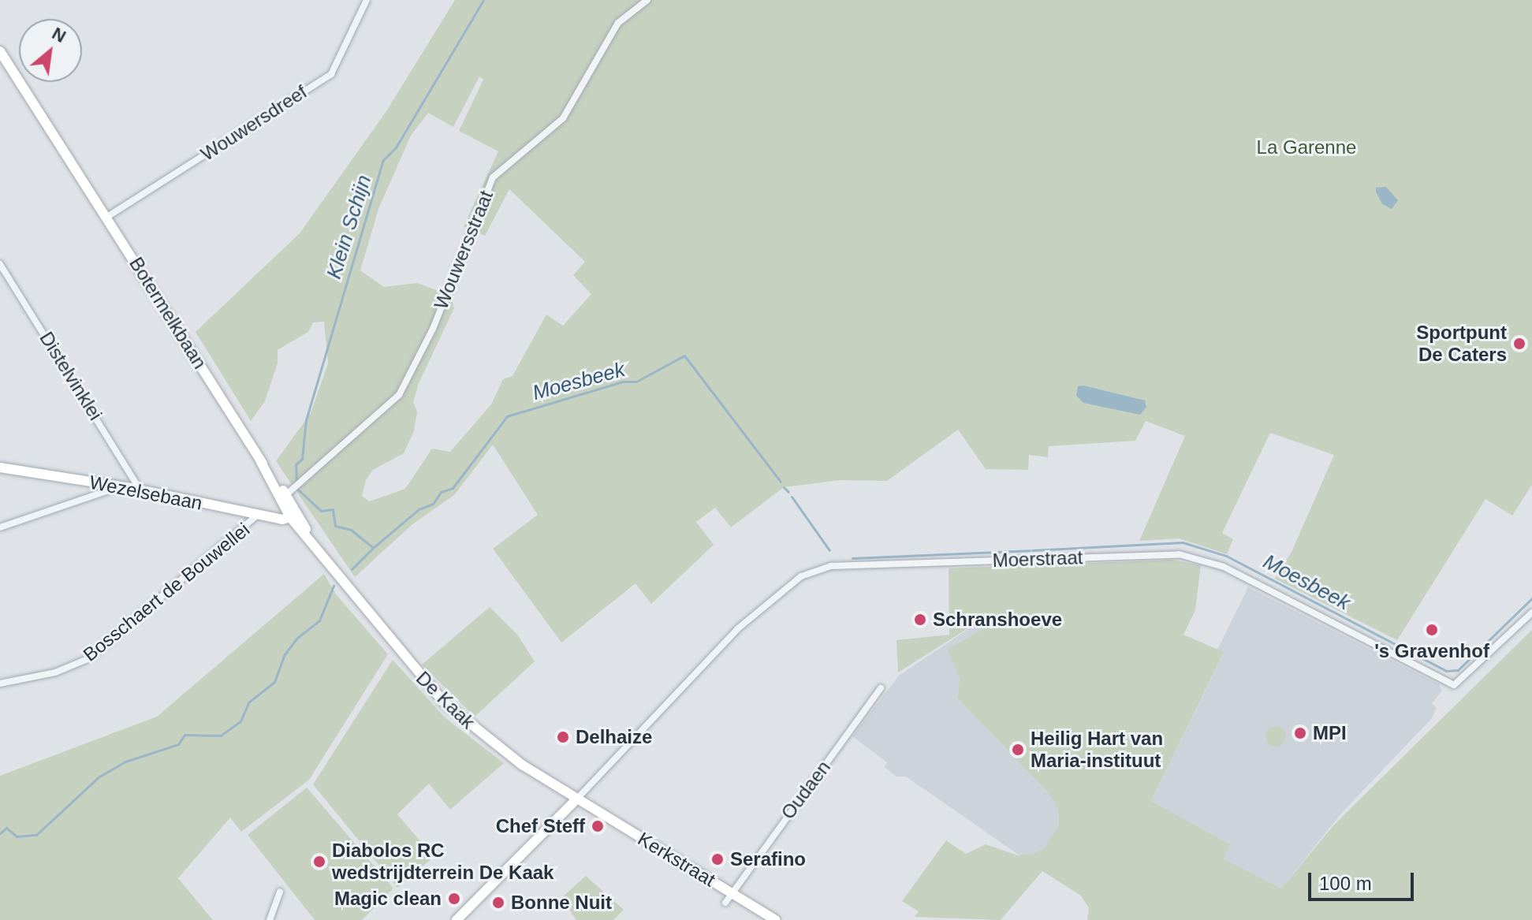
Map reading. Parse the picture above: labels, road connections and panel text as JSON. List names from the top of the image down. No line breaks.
{"streets":{"main road":["Botermelkbaan","Wezelsebaan","De Kaak","Kerkstraat"],"street":["Wouwersdreef","Wouwersstraat","Distelvinklei","Moerstraat","Bosschaert de Bouwellei","Oudaen"]},"crossings":[["Wouwersdreef","Botermelkbaan"],["Wouwersstraat","Botermelkbaan"],["Botermelkbaan","Wezelsebaan"],["Botermelkbaan","De Kaak"],["Distelvinklei","Wezelsebaan"],["Wezelsebaan","Bosschaert de Bouwellei"],["Moerstraat","De Kaak"],["Moerstraat","Kerkstraat"],["De Kaak","Kerkstraat"],["Oudaen","Kerkstraat"]],"water":["Klein Schijn","Moesbeek"],"parks":["La Garenne"],"places":["Sportpunt De Caters","Schranshoeve","'s Gravenhof","MPI","Delhaize","Heilig Hart van Maria-instituut","Chef Steff","Serafino","Diabolos RC wedstrijdterrein De Kaak","Magic clean","Bonne Nuit"],"scale_bar":"100 m","north":"top right"}
